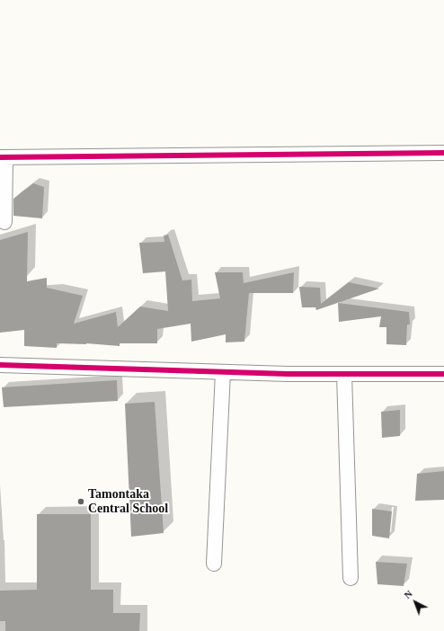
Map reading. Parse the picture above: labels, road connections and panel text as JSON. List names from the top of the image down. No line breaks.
{"places":["Tamontaka Central School"],"north":"top left"}
